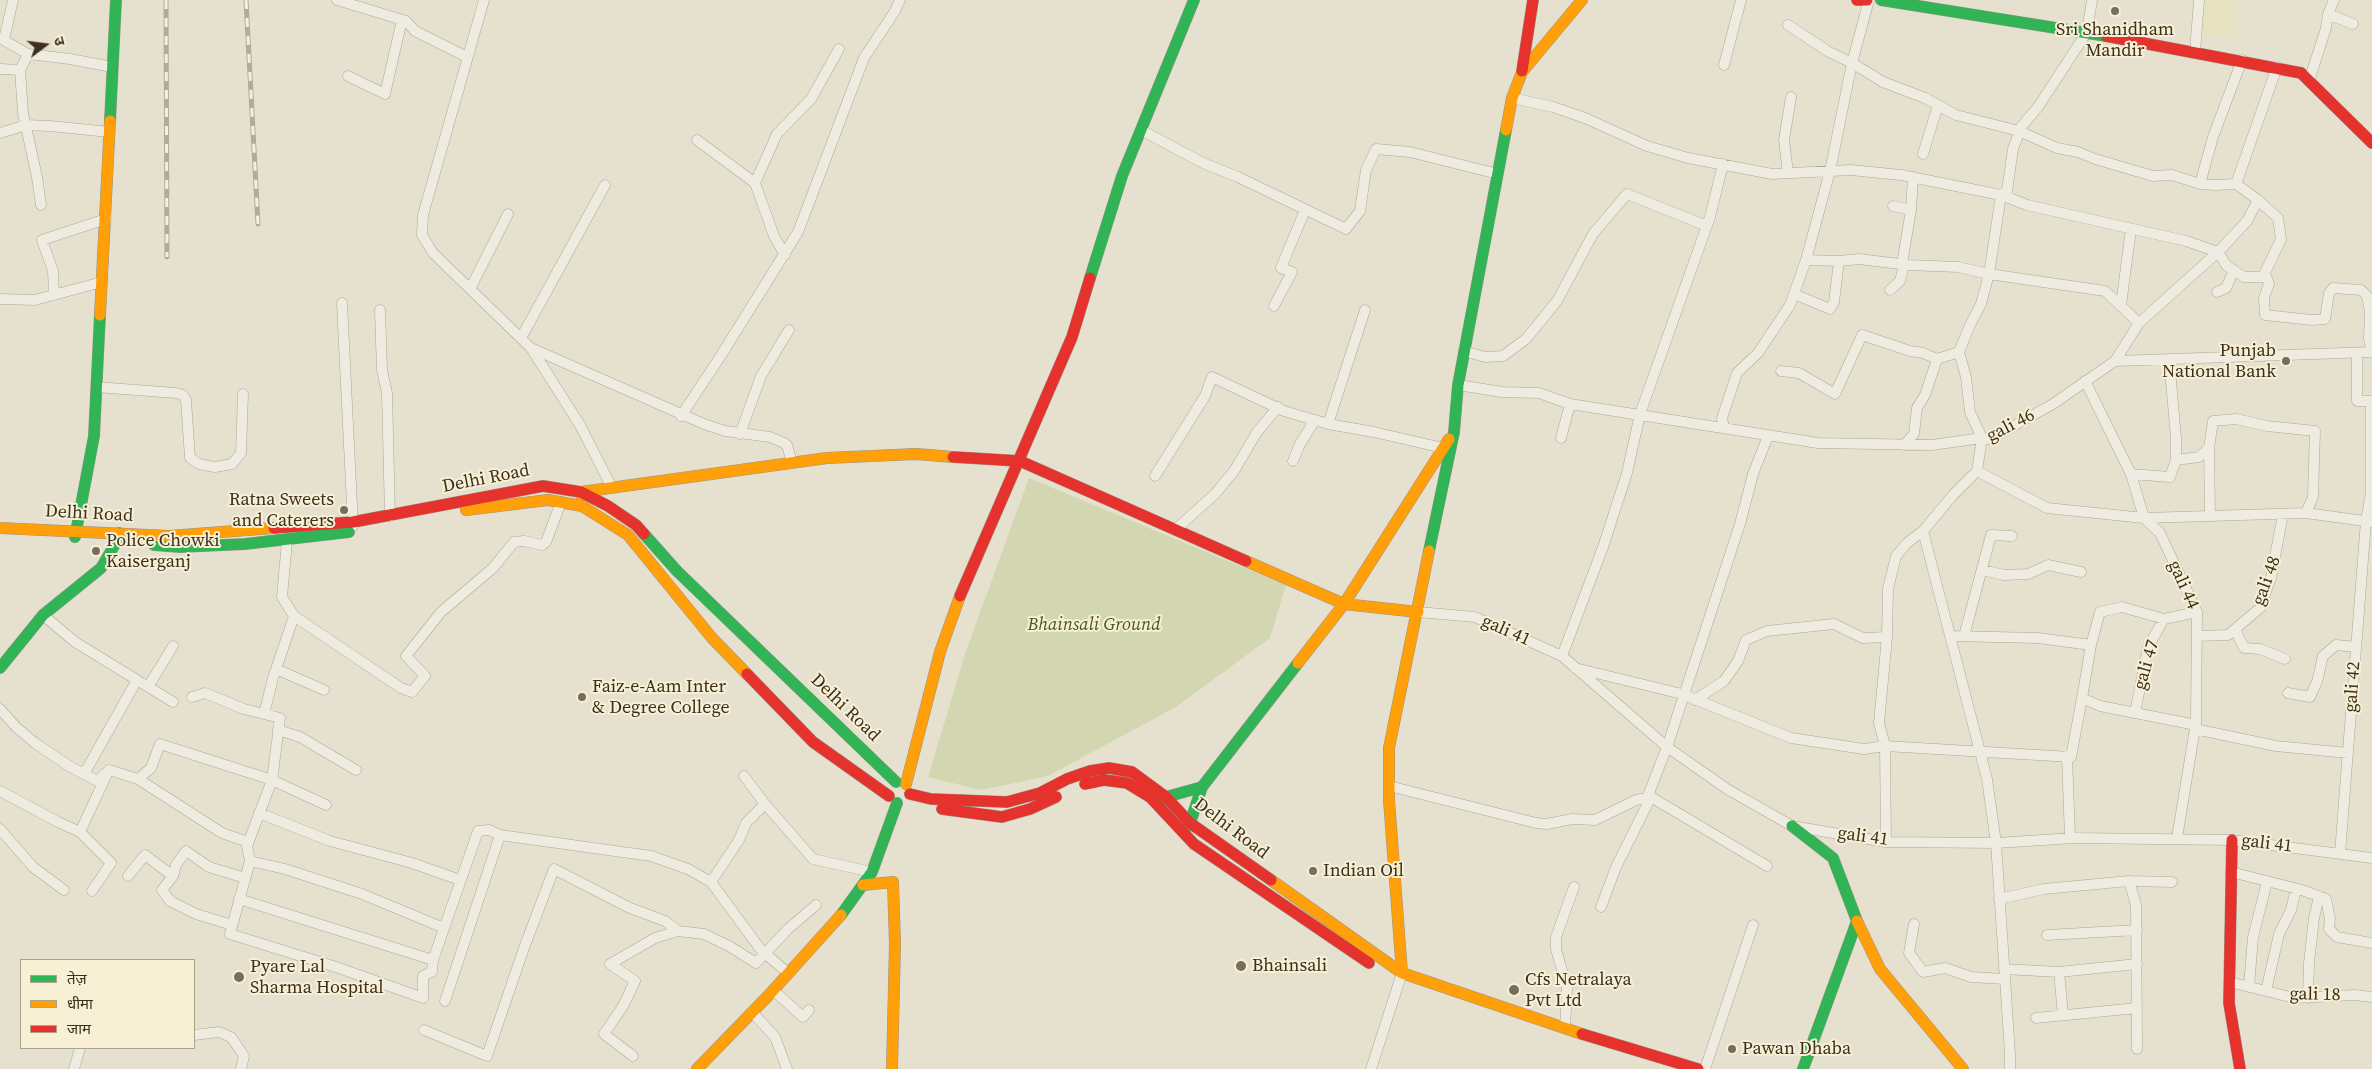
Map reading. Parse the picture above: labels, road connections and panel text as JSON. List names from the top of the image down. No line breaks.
{"streets":{"main road":["Delhi Road"],"street":["gali 46","gali 48","gali 44","gali 41","gali 47","gali 42","gali 18"]},"crossings":[["gali 46","gali 44"],["gali 48","gali 44"],["gali 44","gali 41"],["gali 41","gali 42"]],"parks":["Bhainsali Ground"],"places":["Sri Shanidham Mandir","Punjab National Bank","Ratna Sweets and Caterers","Police Chowki Kaiserganj","Faiz-e-Aam Inter & Degree College","Indian Oil","Bhainsali","Pyare Lal Sharma Hospital","Cfs Netralaya Pvt Ltd","Pawan Dhaba"],"legend":["तेज़","धीमा","जाम"],"north":"right"}
